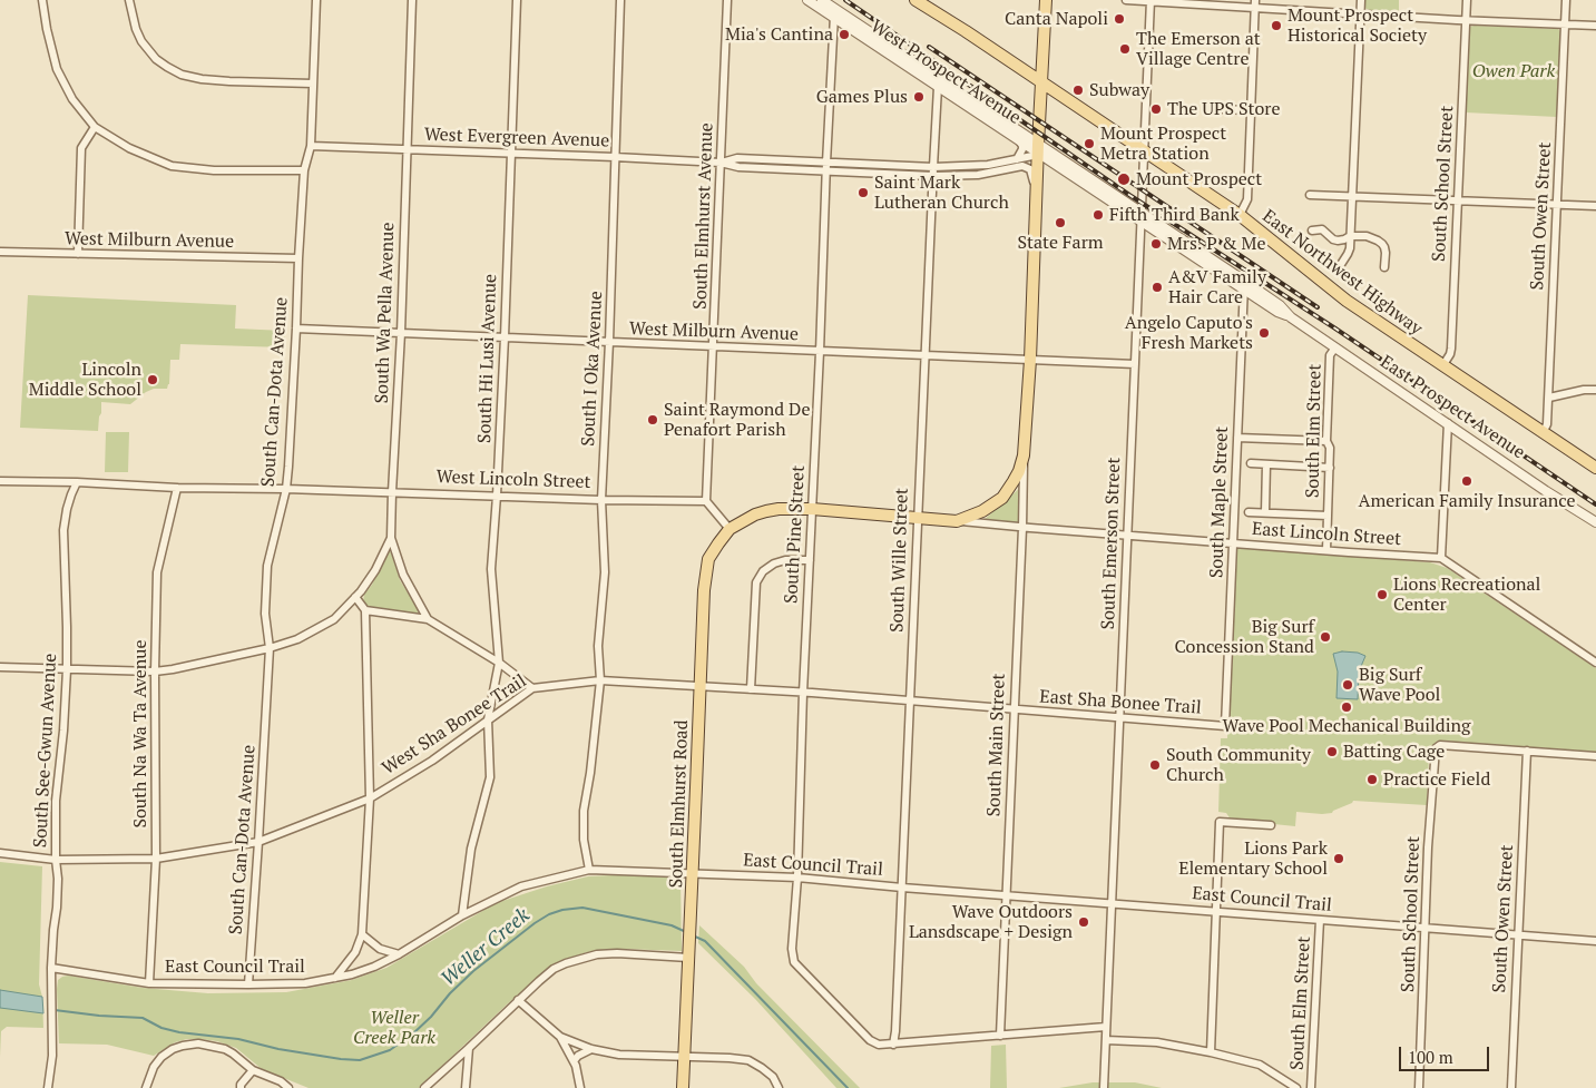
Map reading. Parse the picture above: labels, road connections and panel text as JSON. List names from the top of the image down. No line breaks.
{"streets":{"main road":["East Northwest Highway","South Main Street","South Elmhurst Road"],"street":["West Prospect Avenue","West Evergreen Avenue","South School Street","South Elmhurst Avenue","South Owen Street","West Milburn Avenue","South Wa Pella Avenue","South Hi Lusi Avenue","South I Oka Avenue","South Can-Dota Avenue","East Prospect Avenue","South Elm Street","West Lincoln Street","South Maple Street","South Pine Street","East Lincoln Street","South Emerson Street","South Wille Street","East Sha Bonee Trail","West Sha Bonee Trail","South Na Wa Ta Avenue","South See-Gwun Avenue","East Council Trail"]},"crossings":[["West Prospect Avenue","West Evergreen Avenue"],["West Prospect Avenue","East Prospect Avenue"],["West Prospect Avenue","South Pine Street"],["West Prospect Avenue","South Wille Street"],["West Prospect Avenue","South Main Street"],["West Evergreen Avenue","South Elmhurst Avenue"],["West Evergreen Avenue","South Wa Pella Avenue"],["West Evergreen Avenue","South Hi Lusi Avenue"],["West Evergreen Avenue","South I Oka Avenue"],["West Evergreen Avenue","South Can-Dota Avenue"],["West Evergreen Avenue","East Prospect Avenue"],["West Evergreen Avenue","South Pine Street"],["West Evergreen Avenue","South Wille Street"],["West Evergreen Avenue","South Main Street"],["South School Street","South Owen Street"],["South School Street","East Northwest Highway"],["South School Street","East Council Trail"],["South Elmhurst Avenue","West Milburn Avenue"],["South Elmhurst Avenue","West Lincoln Street"],["South Owen Street","East Northwest Highway"],["South Owen Street","East Council Trail"],["West Milburn Avenue","South Wa Pella Avenue"],["West Milburn Avenue","South Hi Lusi Avenue"],["West Milburn Avenue","South I Oka Avenue"],["West Milburn Avenue","South Can-Dota Avenue"],["West Milburn Avenue","South Pine Street"],["West Milburn Avenue","South Emerson Street"],["West Milburn Avenue","South Wille Street"],["West Milburn Avenue","South Main Street"],["East Northwest Highway","South Emerson Street"],["East Northwest Highway","South Main Street"],["South Wa Pella Avenue","West Lincoln Street"],["South Hi Lusi Avenue","West Lincoln Street"],["South Hi Lusi Avenue","West Sha Bonee Trail"],["South Hi Lusi Avenue","East Council Trail"],["South I Oka Avenue","West Lincoln Street"],["South I Oka Avenue","West Sha Bonee Trail"],["South I Oka Avenue","East Council Trail"],["South Can-Dota Avenue","West Lincoln Street"],["South Can-Dota Avenue","West Sha Bonee Trail"],["South Can-Dota Avenue","East Council Trail"],["East Prospect Avenue","South Elm Street"],["East Prospect Avenue","South Maple Street"],["East Prospect Avenue","South Emerson Street"],["East Prospect Avenue","South Main Street"],["South Elm Street","East Lincoln Street"],["South Elm Street","East Council Trail"],["West Lincoln Street","South Na Wa Ta Avenue"],["West Lincoln Street","South See-Gwun Avenue"],["South Maple Street","East Lincoln Street"],["South Maple Street","East Sha Bonee Trail"],["South Pine Street","South Wille Street"],["South Pine Street","West Sha Bonee Trail"],["South Pine Street","East Council Trail"],["East Lincoln Street","South Emerson Street"],["East Lincoln Street","South Main Street"],["South Emerson Street","East Sha Bonee Trail"],["South Emerson Street","East Council Trail"],["South Wille Street","West Sha Bonee Trail"],["South Wille Street","East Council Trail"],["East Sha Bonee Trail","West Sha Bonee Trail"],["East Sha Bonee Trail","South Main Street"],["West Sha Bonee Trail","South Na Wa Ta Avenue"],["West Sha Bonee Trail","South Main Street"],["West Sha Bonee Trail","South See-Gwun Avenue"],["West Sha Bonee Trail","South Elmhurst Road"],["South Na Wa Ta Avenue","East Council Trail"],["South Main Street","East Council Trail"],["South See-Gwun Avenue","East Council Trail"],["South Elmhurst Road","East Council Trail"]],"water":["Weller Creek"],"parks":["Owen Park","Weller Creek Park"],"places":["Canta Napoli","Mount Prospect Historical Society","Mia's Cantina","The Emerson at Village Centre","Subway","Games Plus","The UPS Store","Mount Prospect Metra Station","Mount Prospect","Saint Mark Lutheran Church","Fifth Third Bank","State Farm","Mrs. P & Me","A&V Family Hair Care","Angelo Caputo's Fresh Markets","Lincoln Middle School","Saint Raymond De Penafort Parish","American Family Insurance","Lions Recreational Center","Big Surf Concession Stand","Big Surf Wave Pool","Wave Pool Mechanical Building","Batting Cage","South Community Church","Practice Field","Lions Park Elementary School","Wave Outdoors Lansdscape + Design"],"scale_bar":"100 m"}
